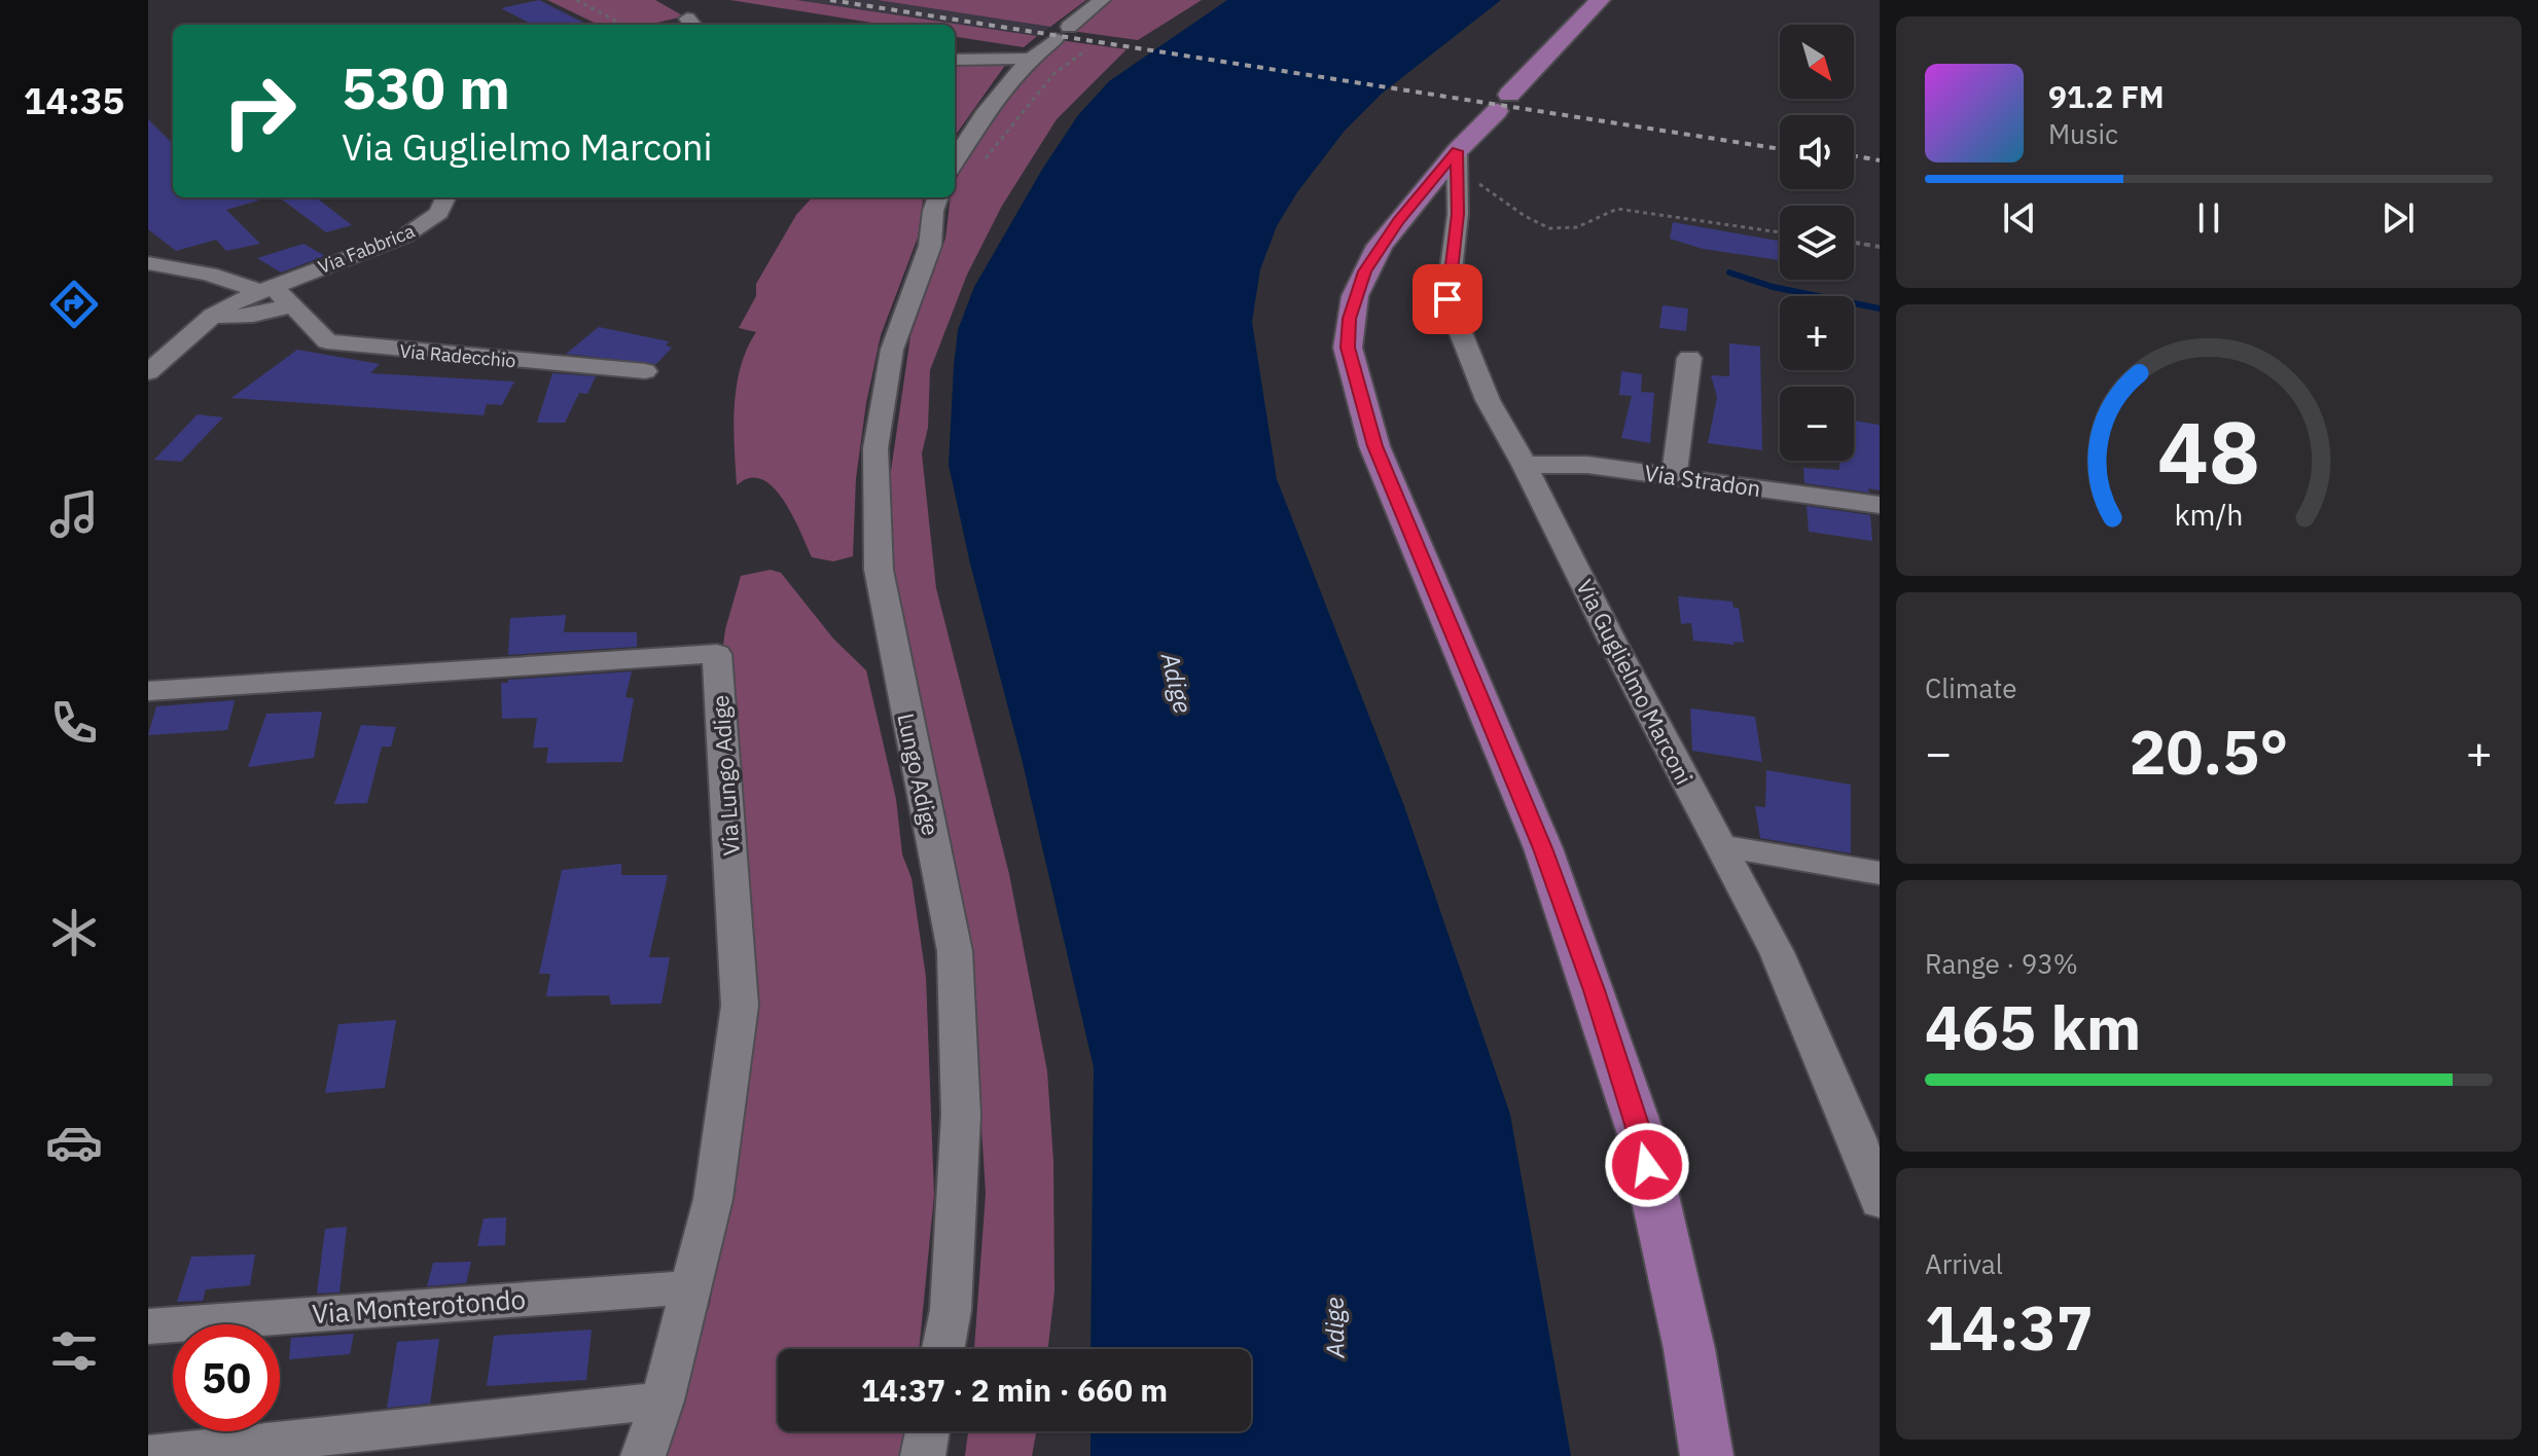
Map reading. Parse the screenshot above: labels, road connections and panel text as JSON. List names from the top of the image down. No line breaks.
{"streets":{"street":["Via Fabbrica","Via Radecchio","Via Stradon","Via Guglielmo Marconi","Lungo Adige","Via Lungo Adige","Via Monterotondo"]},"crossings":[["Via Fabbrica","Via Radecchio"],["Via Stradon","Via Guglielmo Marconi"],["Via Lungo Adige","Via Monterotondo"]],"water":["Adige"],"north":"bottom right","page":{"tabs":"14:35","map_buttons":["+","−"],"turn":["530 m","Via Guglielmo Marconi"],"song":["91.2 FM","Music"],"tile":["Climate",["Range · 93%","465 km"],["Arrival","14:37"]],"heat":["−","20.5°","+"],"limit":"50","trip":"14:37 · 2 min · 660 m","gauge":["48","km/h"]}}
